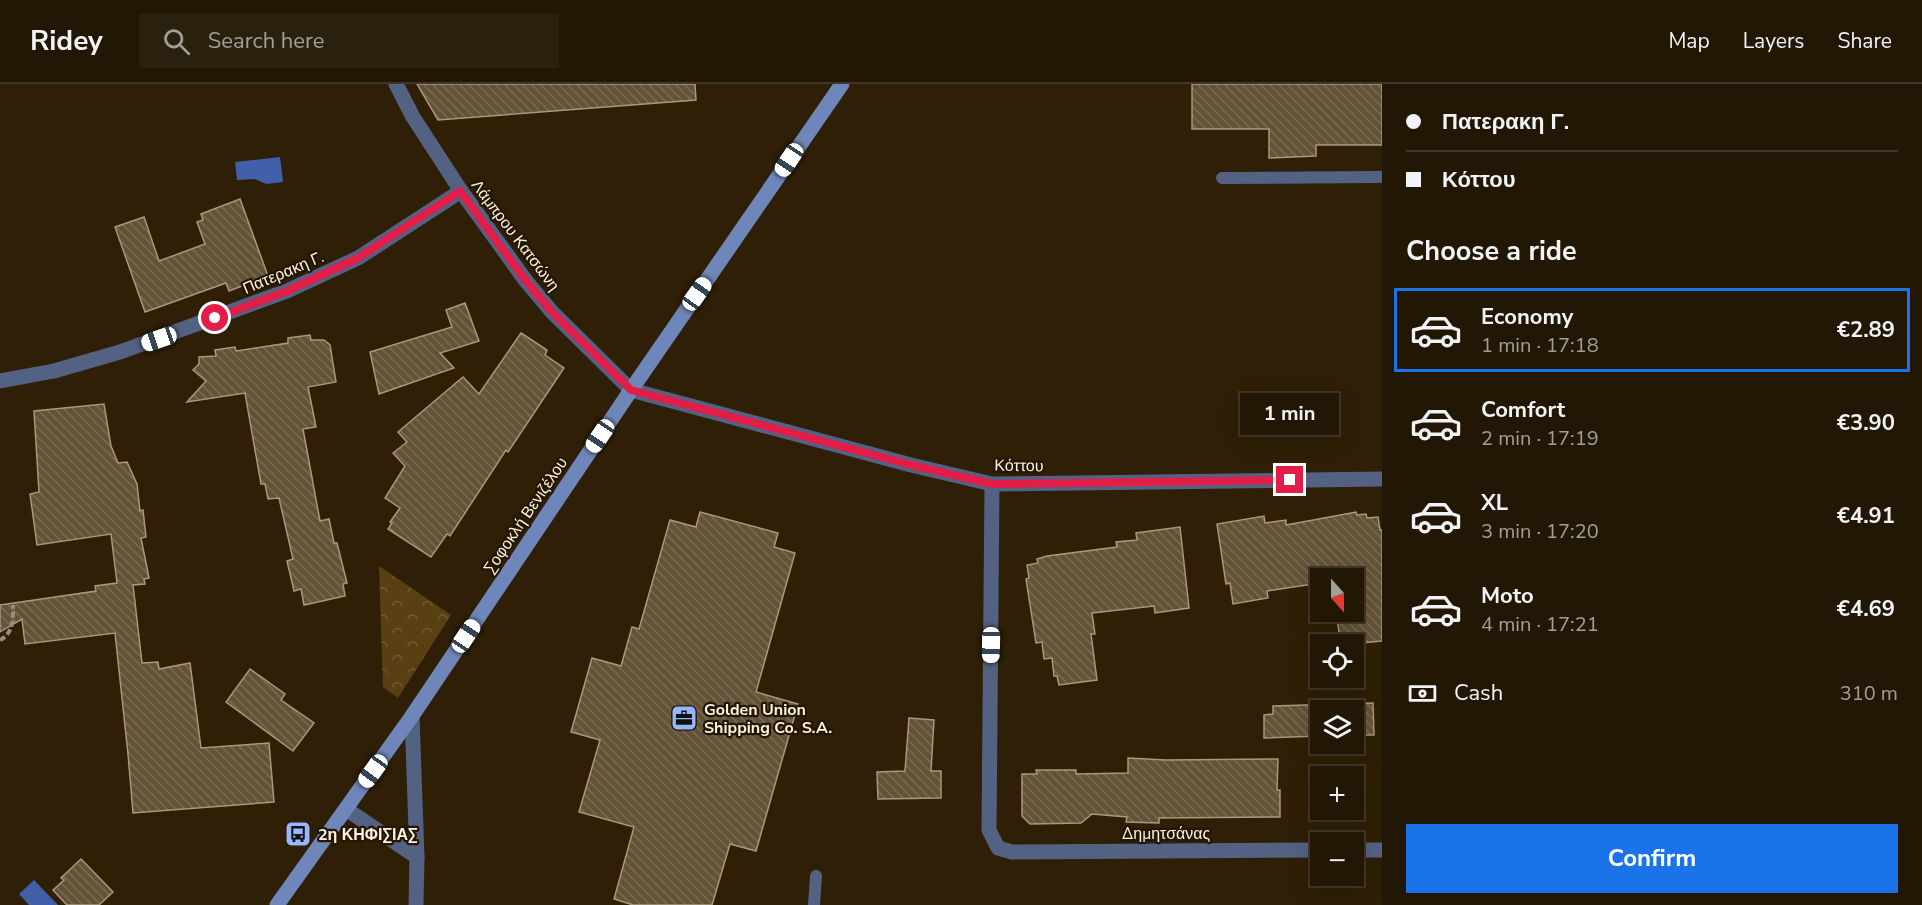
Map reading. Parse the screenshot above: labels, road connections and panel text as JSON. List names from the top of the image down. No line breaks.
{"streets":{"main road":["Σοφοκλή Βενιζέλου"],"street":["Λάμπρου Κατσώνη","Πατερακη Γ.","Κόττου","Δημητσάνας"]},"crossings":[["Λάμπρου Κατσώνη","Πατερακη Γ."],["Λάμπρου Κατσώνη","Κόττου"],["Λάμπρου Κατσώνη","Σοφοκλή Βενιζέλου"],["Κόττου","Σοφοκλή Βενιζέλου"],["Κόττου","Δημητσάνας"]],"places":{"office":["Golden Union Shipping Co. S.A."],"bus stop":["2η ΚΗΦΙΣΙΑΣ"]},"north":"bottom","page":{"header":"Ridey","search":"Search here","nav":["Map","Layers","Share"],"banner":["Πατερακη Γ.","Κόττου"],"heading":"Choose a ride","list":[{"name":"Economy","note":"1 min · 17:18","value":"€2.89"},{"name":"Comfort","note":"2 min · 17:19","value":"€3.90"},{"name":"XL","note":"3 min · 17:20","value":"€4.91"},{"name":"Moto","note":"4 min · 17:21","value":"€4.69"}],"bubble":"1 min","map_buttons":["+","−"],"pay":["Cash","310 m"],"buttons":"Confirm"}}
